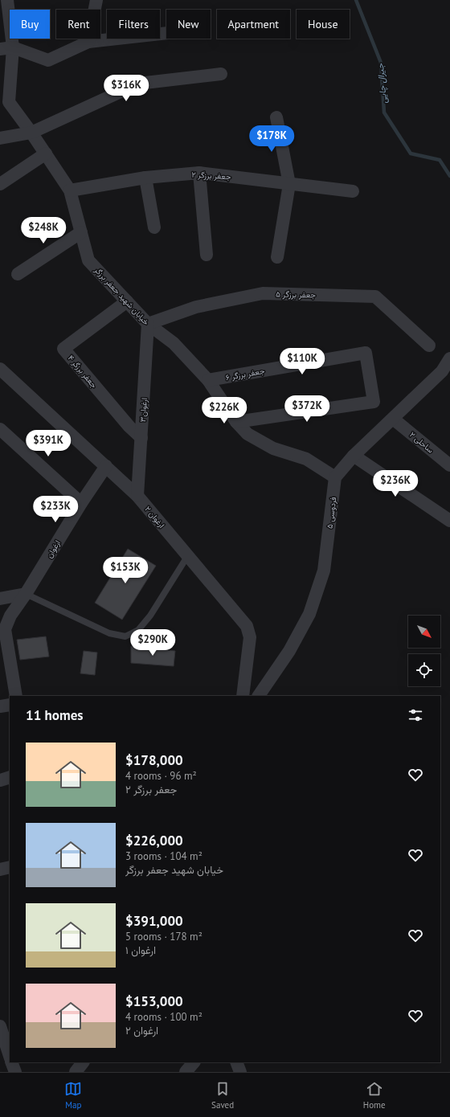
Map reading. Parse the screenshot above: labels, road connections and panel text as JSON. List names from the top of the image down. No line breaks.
{"streets":{"street":["جعفر برزگر ۲","جعفر برزگر ۵","خیابان شهید جعفر برزگر","جعفر برزگر ۴","جعفر برزگر ۶","ارغوان۳","ساحلی ۲","فردوسی ۵","ارغوان ۲","ارغوان"]},"crossings":[["جعفر برزگر ۲","خیابان شهید جعفر برزگر"],["جعفر برزگر ۵","خیابان شهید جعفر برزگر"],["جعفر برزگر ۵","ارغوان۳"],["خیابان شهید جعفر برزگر","جعفر برزگر ۴"],["خیابان شهید جعفر برزگر","جعفر برزگر ۶"],["خیابان شهید جعفر برزگر","ارغوان۳"],["خیابان شهید جعفر برزگر","فردوسی ۵"],["جعفر برزگر ۴","ارغوان۳"],["ارغوان۳","ارغوان ۲"],["ارغوان ۲","ارغوان"]],"water":["جیرال چایی"],"north":"bottom right","page":{"chip":["Buy","Rent","Filters","New","Apartment","House"],"price":["$316K","$178K","$248K","$110K","$372K","$226K","$391K","$236K","$233K","$153K","$290K"],"heading":"11 homes","list":[{"name":"$178,000","note":"4 rooms · 96 m² · جعفر برزگر ۲"},{"name":"$226,000","note":"3 rooms · 104 m² · خیابان شهید جعفر برزگر"},{"name":"$391,000","note":"5 rooms · 178 m² · ارغوان ۱"},{"name":"$153,000","note":"4 rooms · 100 m² · ارغوان ۲"}],"tabs":["Map","Saved","Home"]}}
